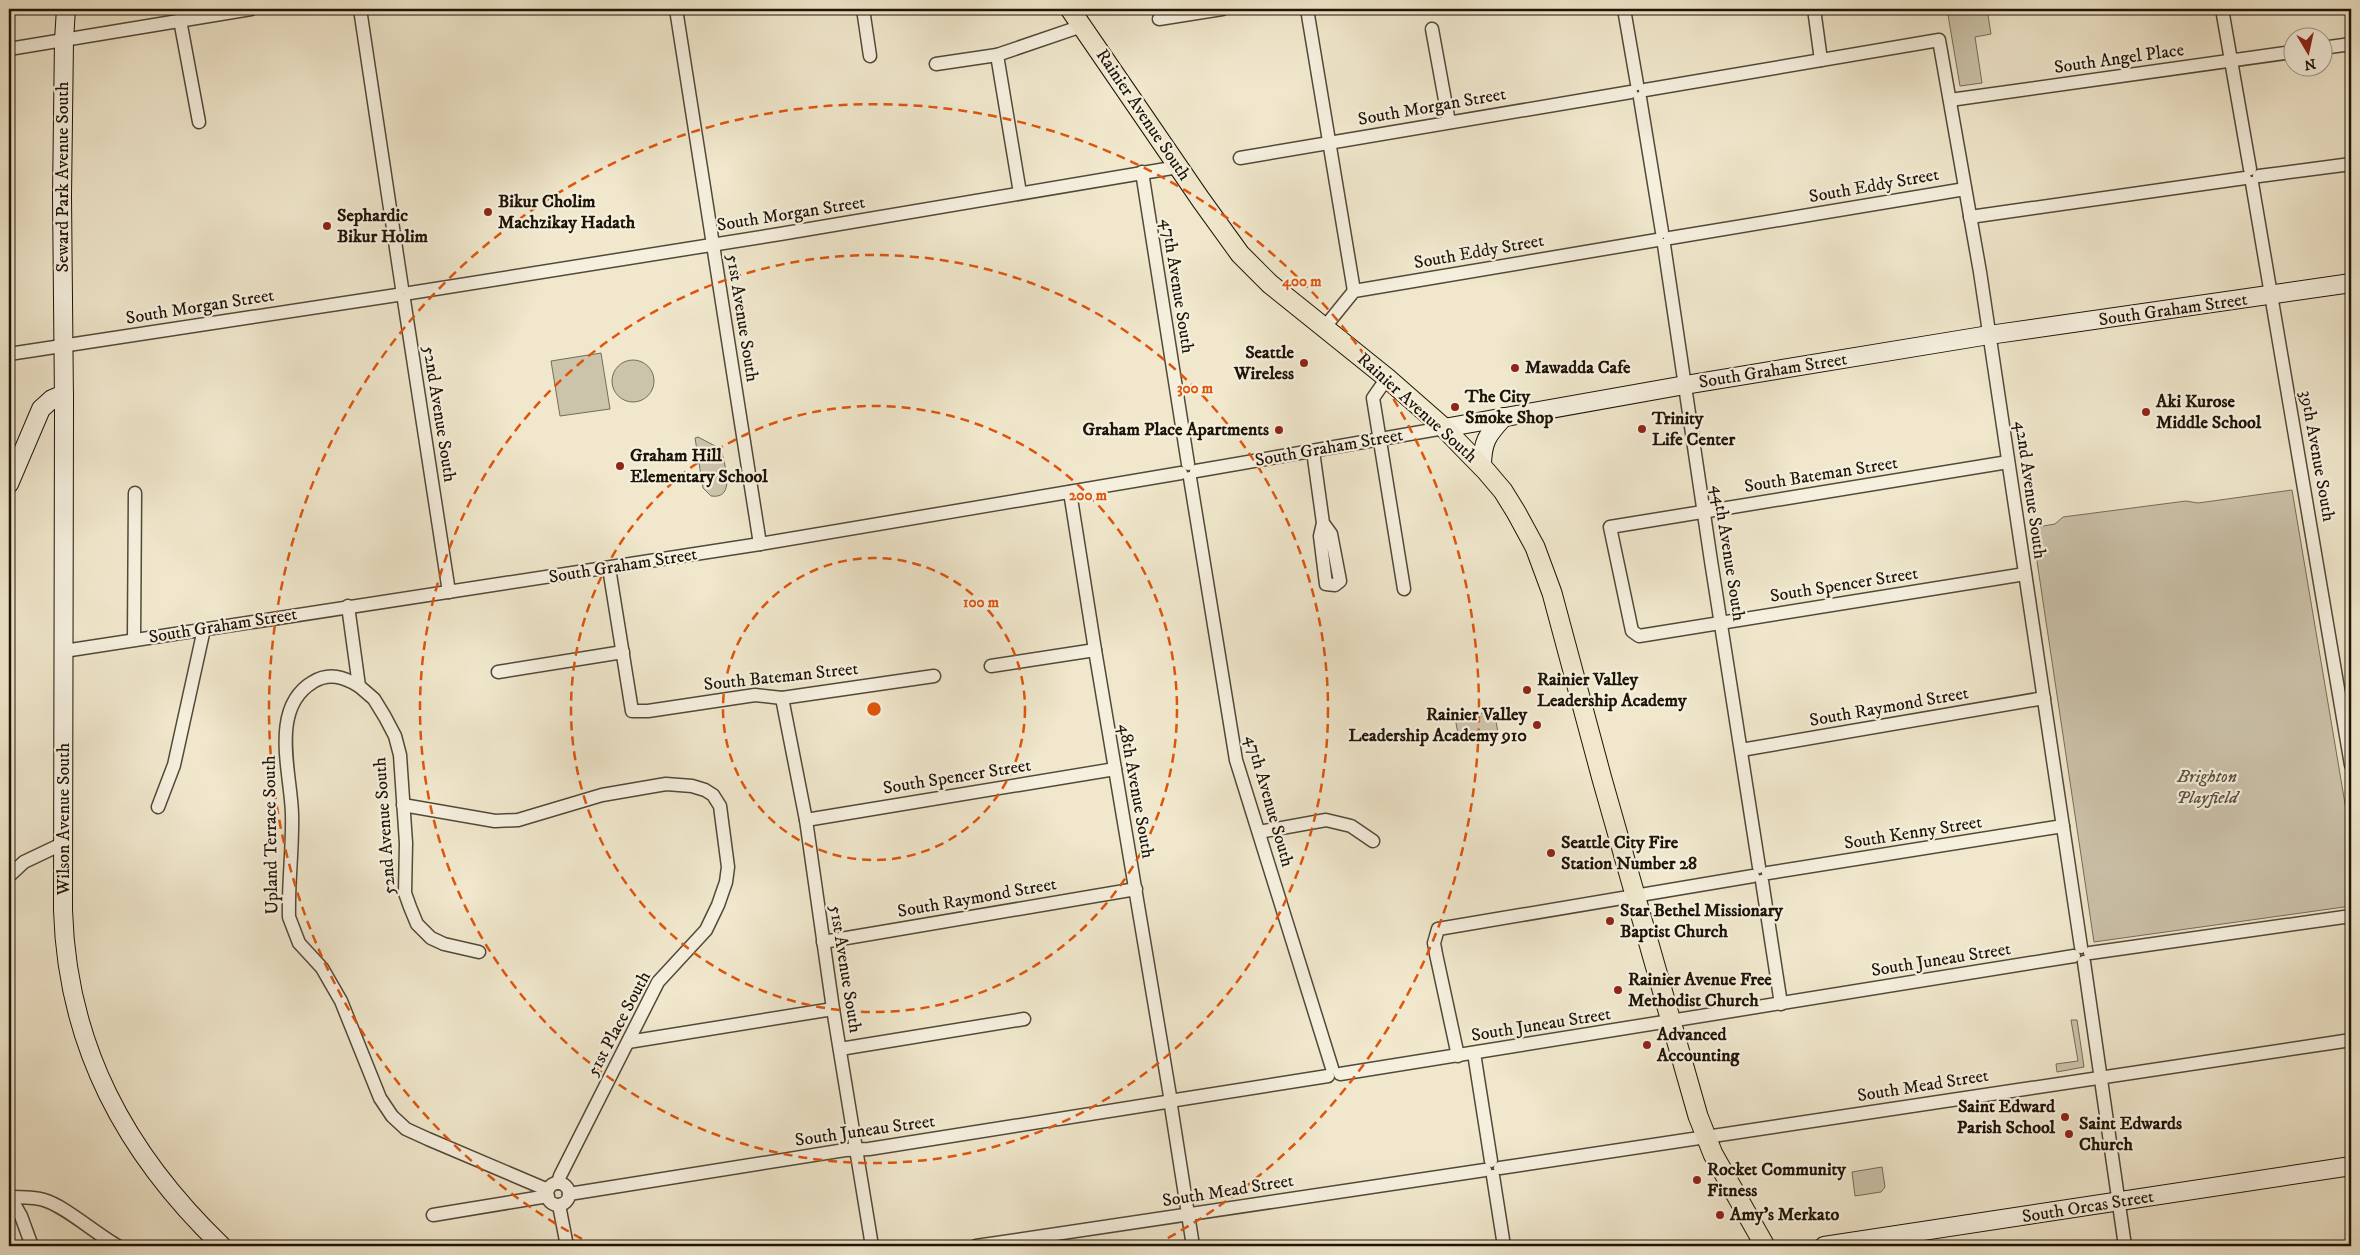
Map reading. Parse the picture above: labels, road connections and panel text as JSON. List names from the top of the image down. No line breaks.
{"streets":{"main road":["Rainier Avenue South"],"street":["South Angel Place","South Morgan Street","Seward Park Avenue South","South Eddy Street","47th Avenue South","South Graham Street","51st Avenue South","52nd Avenue South","39th Avenue South","South Bateman Street","42nd Avenue South","44th Avenue South","South Spencer Street","South Raymond Street","48th Avenue South","Wilson Avenue South","South Kenny Street","Upland Terrace South","South Juneau Street","51st Place South","South Mead Street","South Orcas Street"]},"crossings":[["South Angel Place","39th Avenue South"],["South Angel Place","42nd Avenue South"],["South Morgan Street","Rainier Avenue South"],["South Morgan Street","Seward Park Avenue South"],["South Morgan Street","47th Avenue South"],["South Morgan Street","51st Avenue South"],["South Morgan Street","52nd Avenue South"],["South Morgan Street","42nd Avenue South"],["South Morgan Street","44th Avenue South"],["South Morgan Street","Wilson Avenue South"],["Rainier Avenue South","South Graham Street"],["Rainier Avenue South","South Kenny Street"],["Rainier Avenue South","South Juneau Street"],["Rainier Avenue South","South Mead Street"],["Seward Park Avenue South","Wilson Avenue South"],["South Eddy Street","42nd Avenue South"],["South Eddy Street","44th Avenue South"],["47th Avenue South","South Graham Street"],["47th Avenue South","South Juneau Street"],["South Graham Street","51st Avenue South"],["South Graham Street","52nd Avenue South"],["South Graham Street","39th Avenue South"],["South Graham Street","42nd Avenue South"],["South Graham Street","44th Avenue South"],["South Graham Street","48th Avenue South"],["South Graham Street","Wilson Avenue South"],["51st Avenue South","South Bateman Street"],["51st Avenue South","South Spencer Street"],["51st Avenue South","South Raymond Street"],["51st Avenue South","South Juneau Street"],["52nd Avenue South","Upland Terrace South"],["52nd Avenue South","51st Place South"],["South Bateman Street","42nd Avenue South"],["South Bateman Street","44th Avenue South"],["South Bateman Street","South Spencer Street"],["42nd Avenue South","South Spencer Street"],["42nd Avenue South","South Raymond Street"],["42nd Avenue South","South Kenny Street"],["42nd Avenue South","South Juneau Street"],["42nd Avenue South","South Mead Street"],["42nd Avenue South","South Orcas Street"],["44th Avenue South","South Spencer Street"],["44th Avenue South","South Raymond Street"],["44th Avenue South","South Kenny Street"],["44th Avenue South","South Juneau Street"],["South Spencer Street","48th Avenue South"],["South Raymond Street","48th Avenue South"],["48th Avenue South","South Juneau Street"],["48th Avenue South","South Mead Street"],["South Kenny Street","South Juneau Street"],["Upland Terrace South","51st Place South"]],"parks":["Brighton Playfield"],"places":["Bikur Cholim Machzikay Hadath","Sephardic Bikur Holim","Seattle Wireless","Mawadda Cafe","The City Smoke Shop","Aki Kurose Middle School","Trinity Life Center","Graham Place Apartments","Graham Hill Elementary School","Rainier Valley Leadership Academy","Rainier Valley Leadership Academy 910","Seattle City Fire Station Number 28","Star Bethel Missionary Baptist Church","Rainier Avenue Free Methodist Church","Advanced Accounting","Saint Edward Parish School","Saint Edwards Church","Rocket Community Fitness","Amy's Merkato"],"north":"bottom","rings":["400 m","300 m","200 m","100 m"]}
